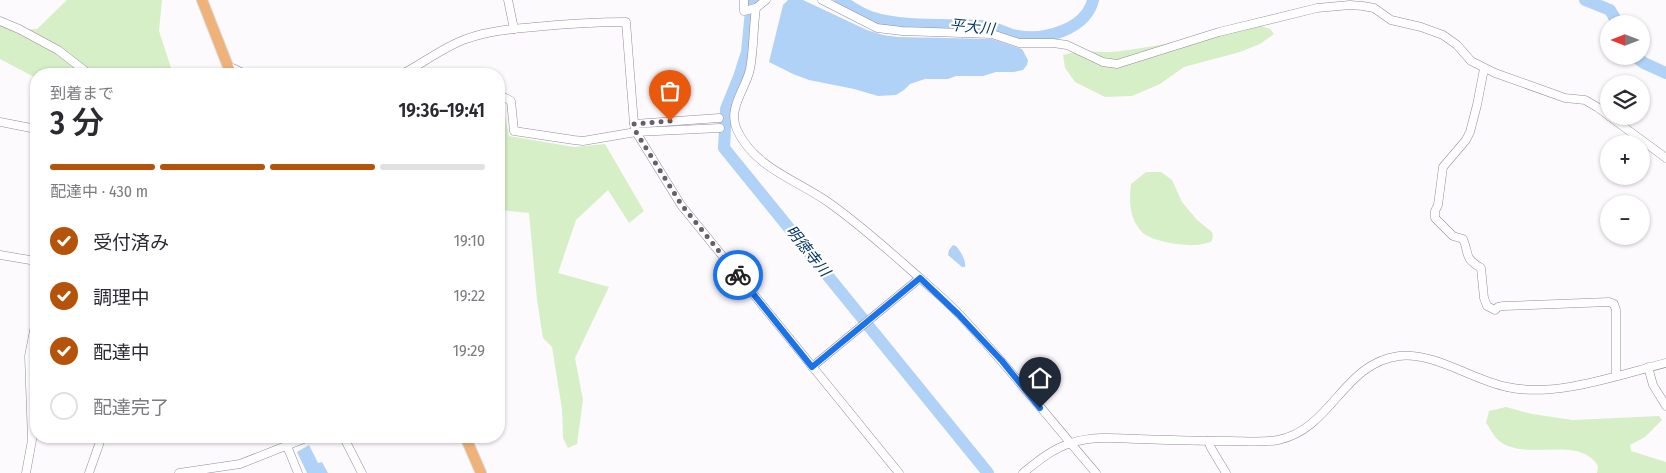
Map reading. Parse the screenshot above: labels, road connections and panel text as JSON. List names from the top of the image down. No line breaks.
{"water":["平大川","明徳寺川"],"north":"left","page":{"map_buttons":["+","−"],"heading":["3 分","到着まで","19:36–19:41"],"bar":"配達中 · 430 m","list":[["受付済み","19:10"],["調理中","19:22"],["配達中","19:29"],"配達完了"]}}
